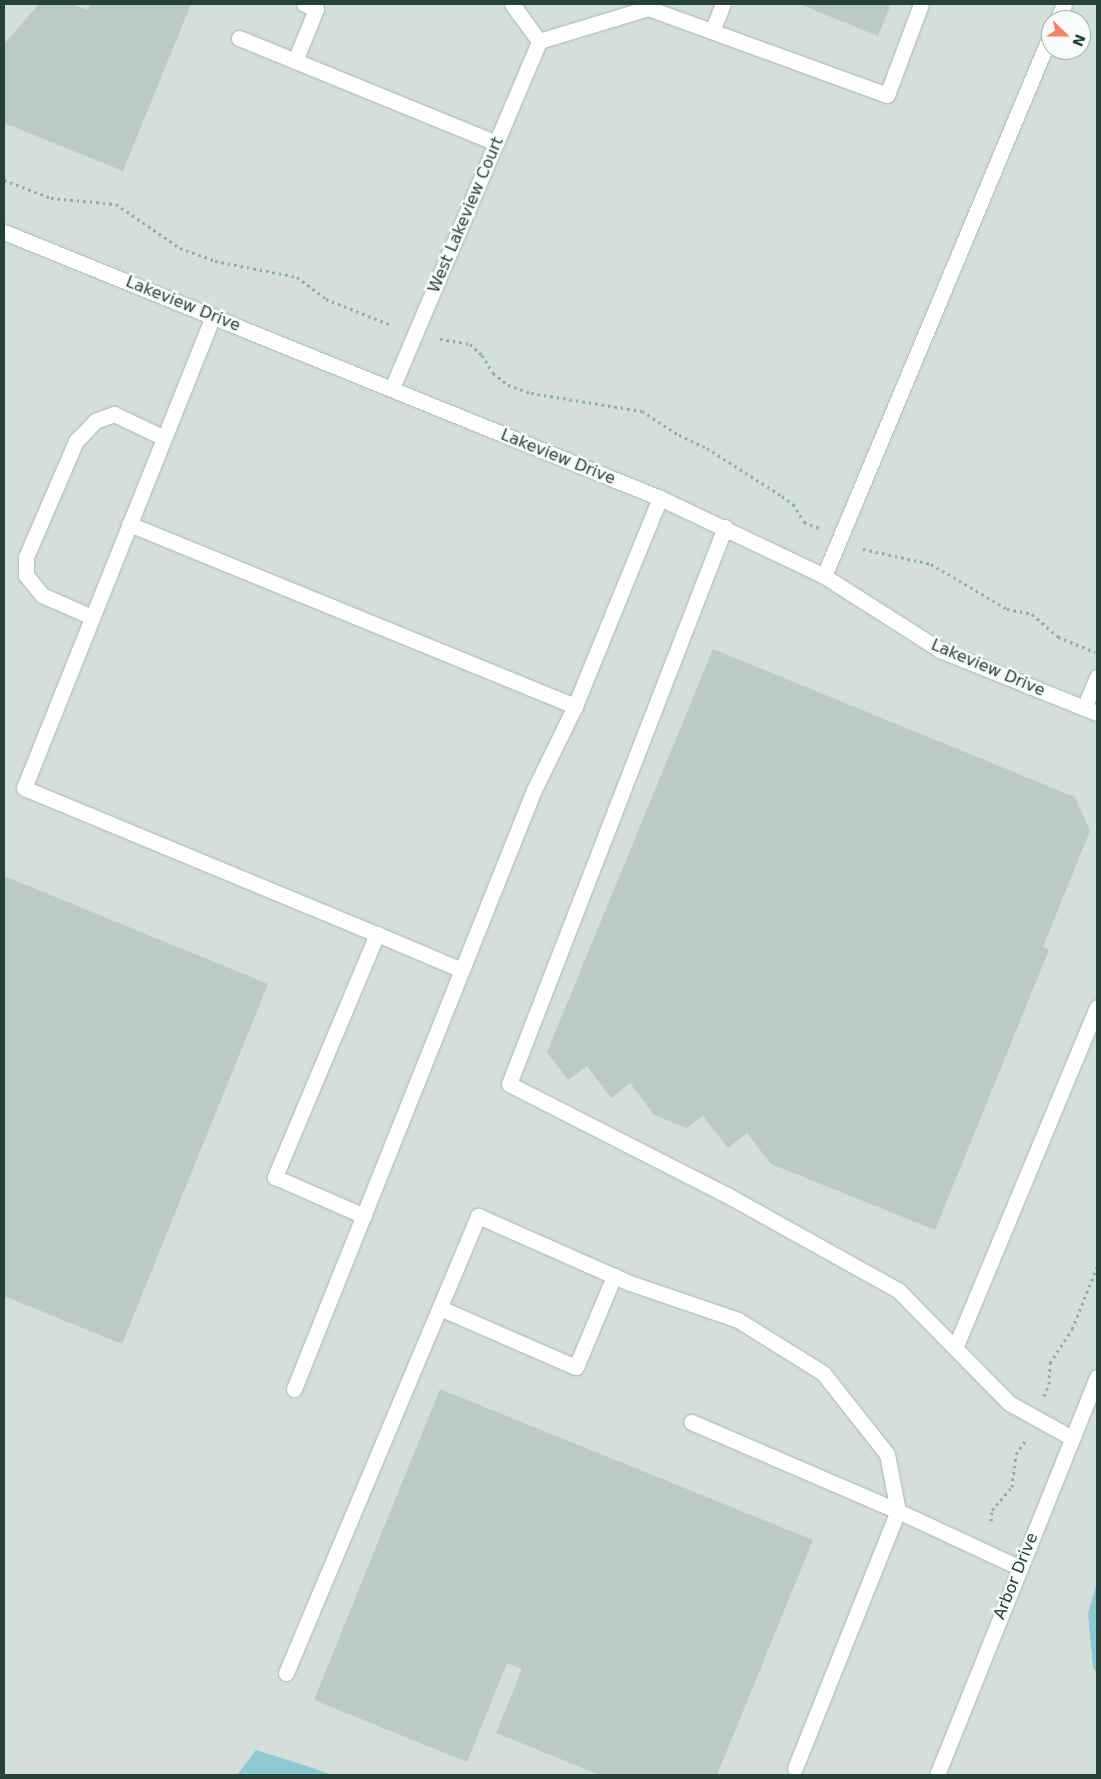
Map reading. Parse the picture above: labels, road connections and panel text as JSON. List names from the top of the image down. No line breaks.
{"streets":{"street":["West Lakeview Court","Lakeview Drive","Arbor Drive"]},"crossings":[["West Lakeview Court","Lakeview Drive"]],"north":"right"}
